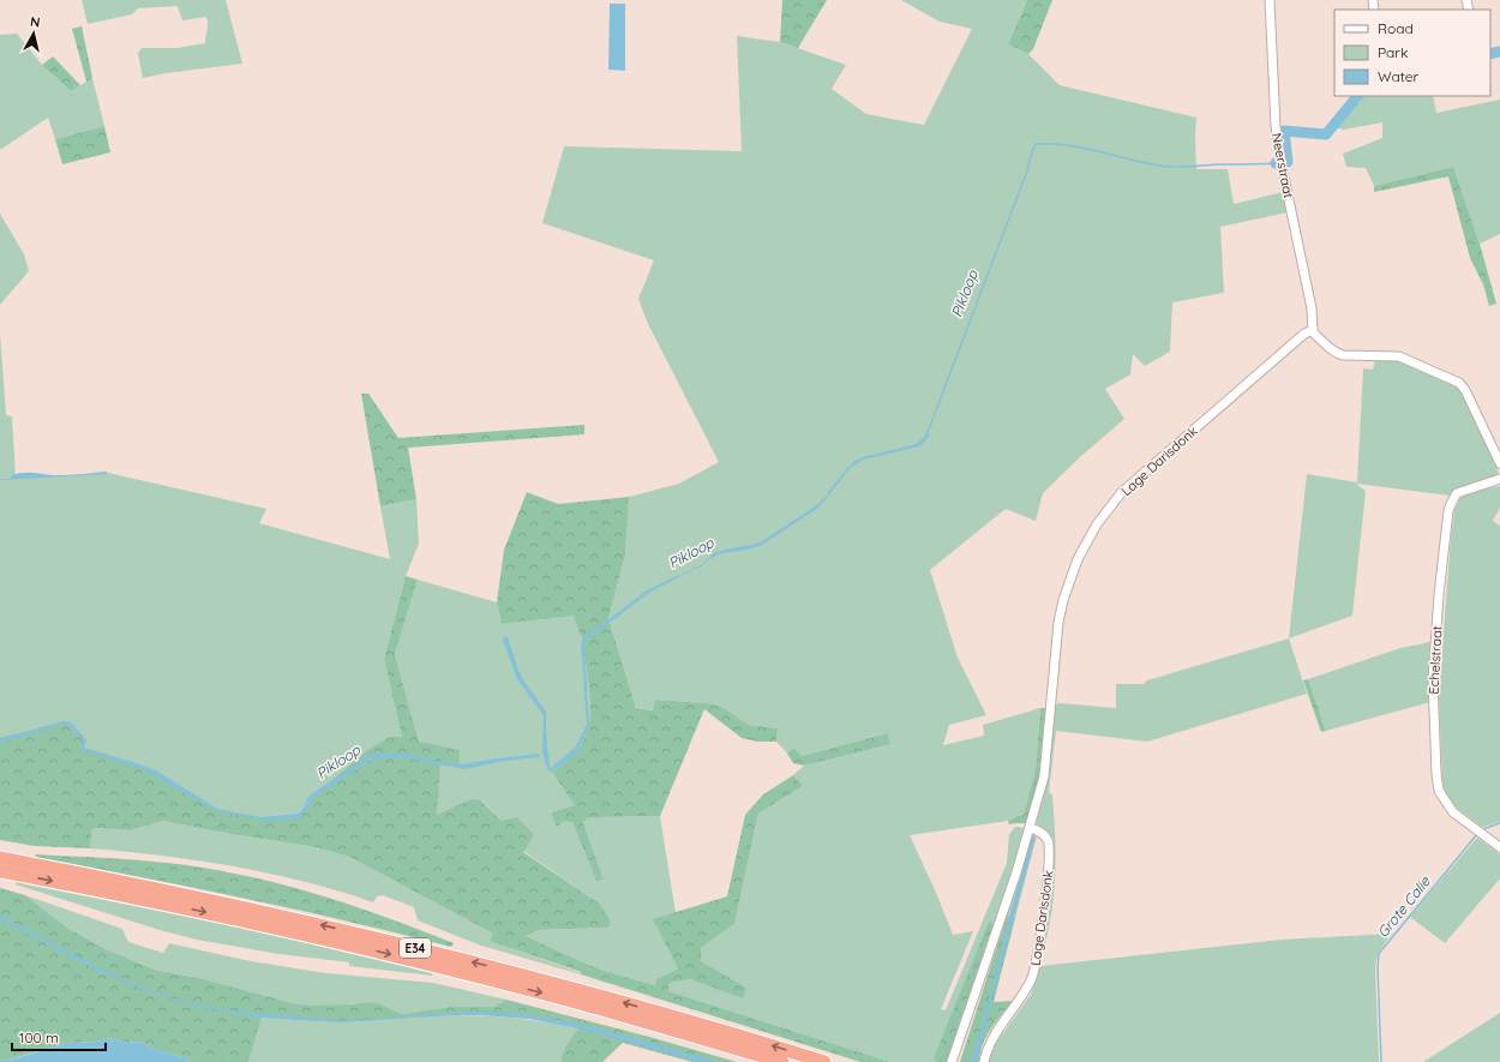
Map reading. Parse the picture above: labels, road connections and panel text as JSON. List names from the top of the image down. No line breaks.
{"streets":{"highway":["E34"],"street":["Neerstraat","Lage Darisdonk","Echelstraat"]},"crossings":[["Neerstraat","Lage Darisdonk"]],"water":["Pikloop","Grote Calie"],"legend":["Road","Park","Water"],"scale_bar":"100 m","north":"top"}
